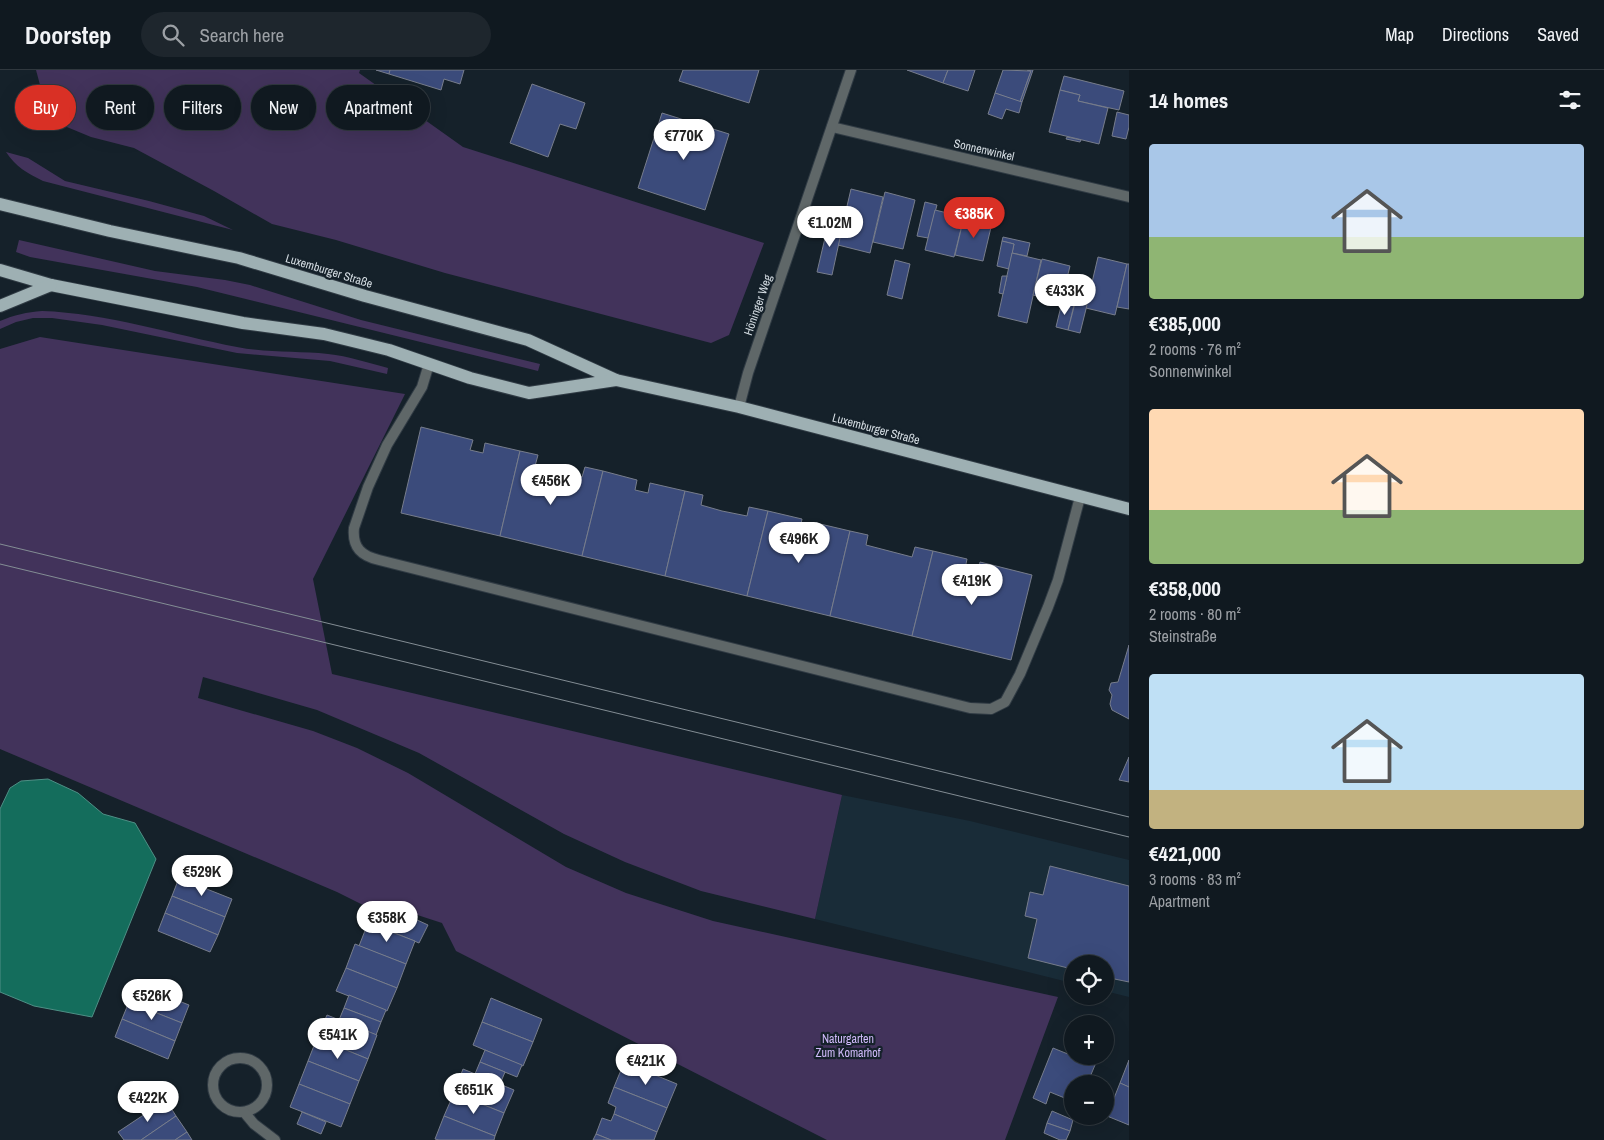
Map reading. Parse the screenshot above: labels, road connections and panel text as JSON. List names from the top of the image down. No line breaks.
{"streets":{"main road":["Luxemburger Straße"],"street":["Sonnenwinkel","Höninger Weg"]},"crossings":[["Sonnenwinkel","Höninger Weg"],["Luxemburger Straße","Höninger Weg"]],"parks":["Naturgarten Zum Komarhof"],"page":{"header":"Doorstep","search":"Search here","nav":["Map","Directions","Saved"],"heading":"14 homes","chip":["Buy","Rent","Filters","New","Apartment"],"price":["€770K","€385K","€1.02M","€433K","€456K","€496K","€419K","€529K","€358K","€526K","€541K","€421K","€651K","€422K"],"list":[{"name":"€385,000","note":"2 rooms · 76 m² · Sonnenwinkel"},{"name":"€358,000","note":"2 rooms · 80 m² · Steinstraße"},{"name":"€421,000","note":"3 rooms · 83 m² · Apartment"}],"map_buttons":["+","−"]}}
